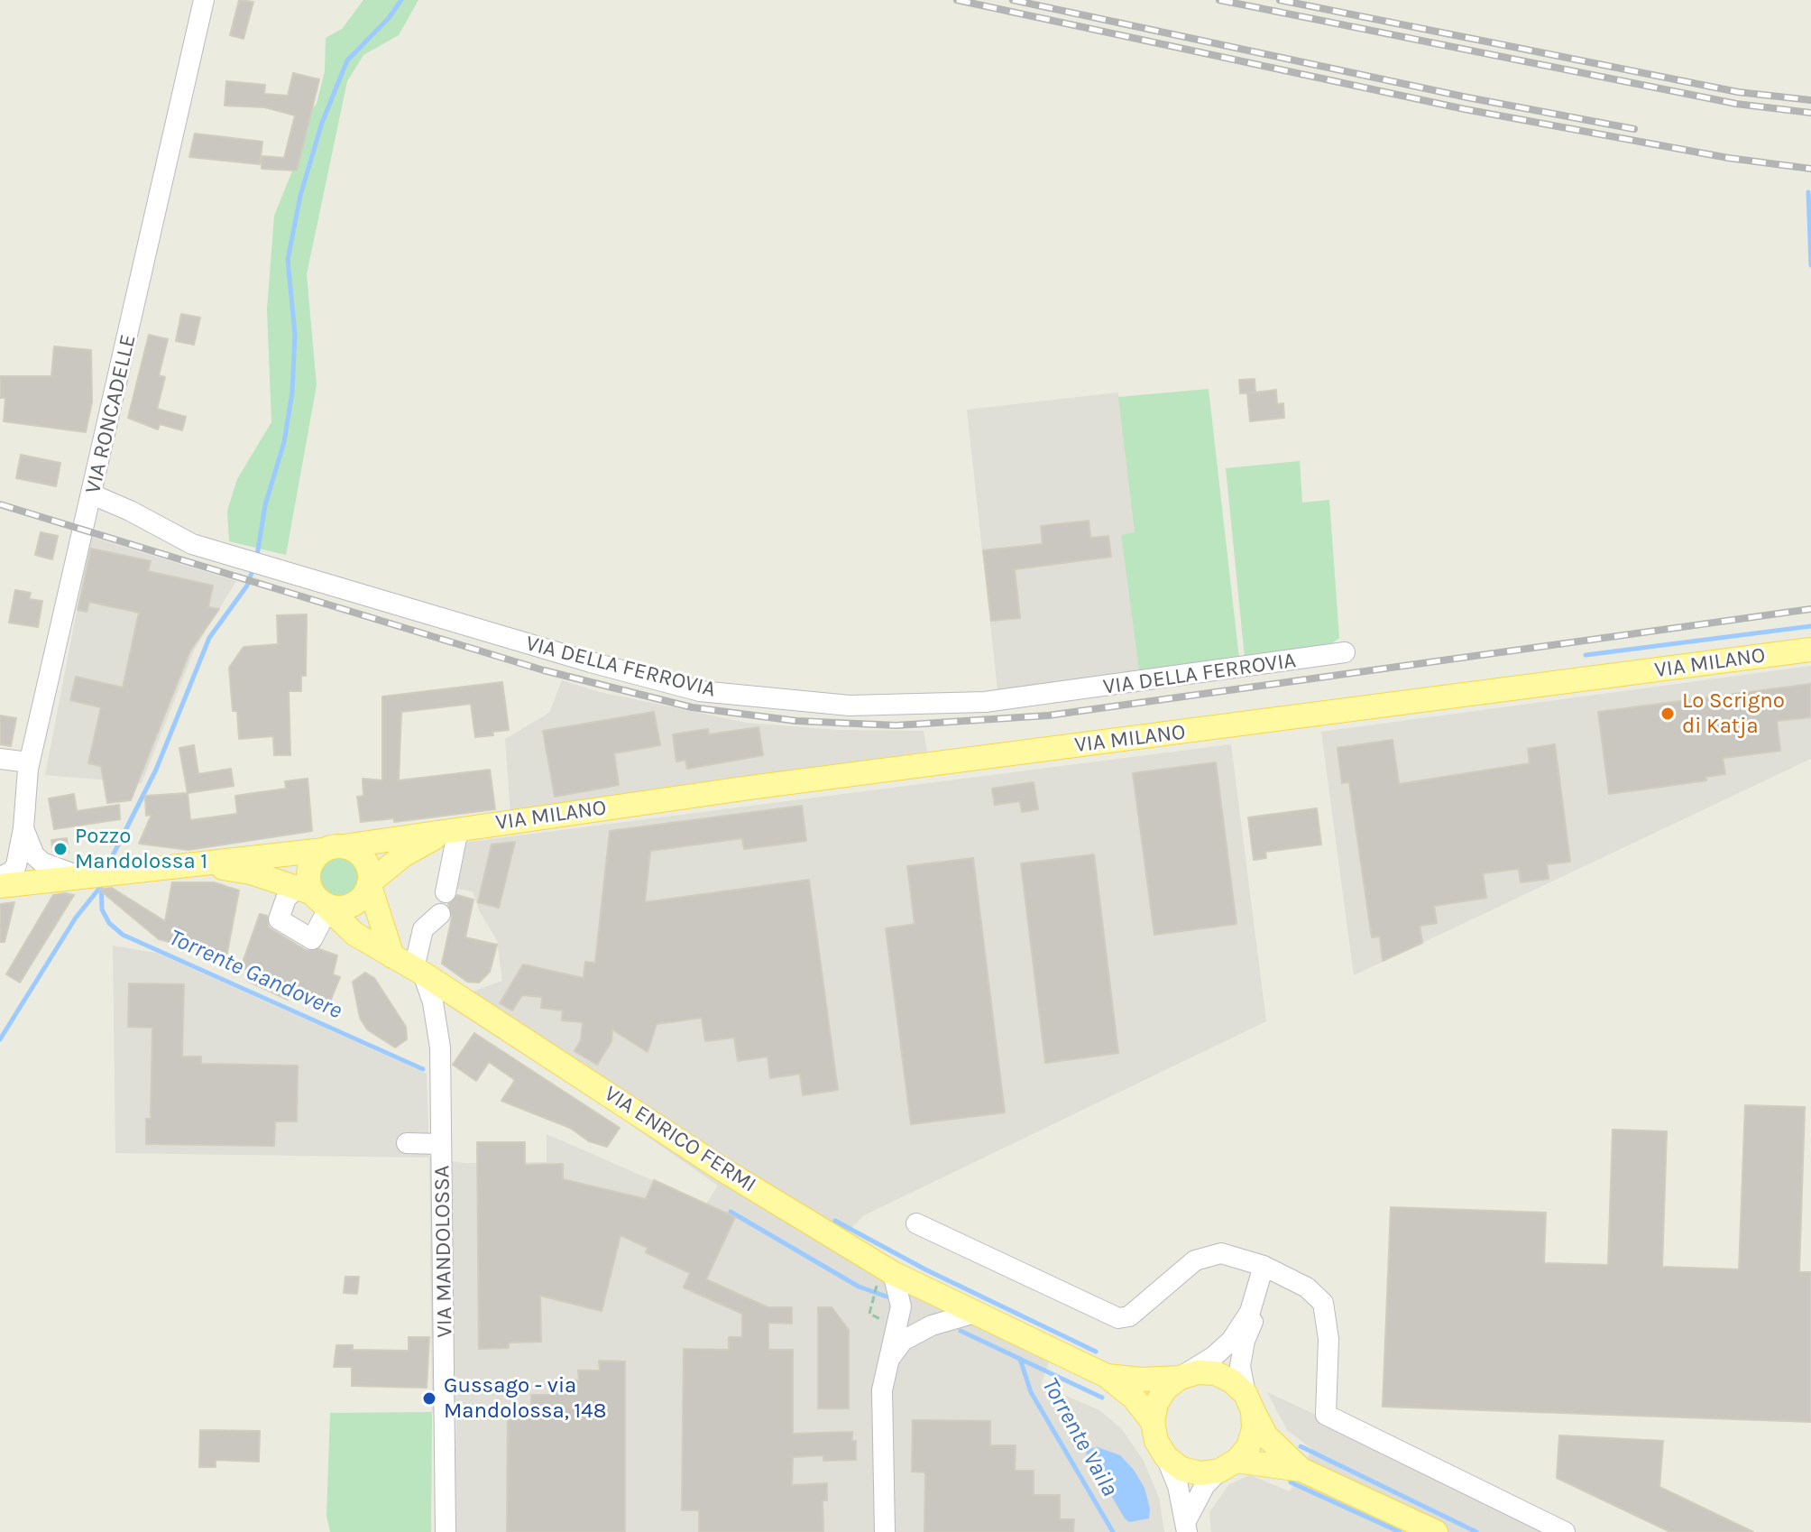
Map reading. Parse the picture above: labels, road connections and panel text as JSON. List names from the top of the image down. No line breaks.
{"streets":{"main road":["VIA MILANO","VIA ENRICO FERMI"],"street":["VIA RONCADELLE","VIA DELLA FERROVIA","VIA MANDOLOSSA"]},"crossings":[["VIA RONCADELLE","VIA DELLA FERROVIA"],["VIA MILANO","VIA ENRICO FERMI"],["VIA ENRICO FERMI","VIA MANDOLOSSA"]],"water":["Torrente Gandovere","Torrente Vaila"],"places":["Lo Scrigno di Katja","Pozzo Mandolossa 1","Gussago - via Mandolossa, 148"]}
